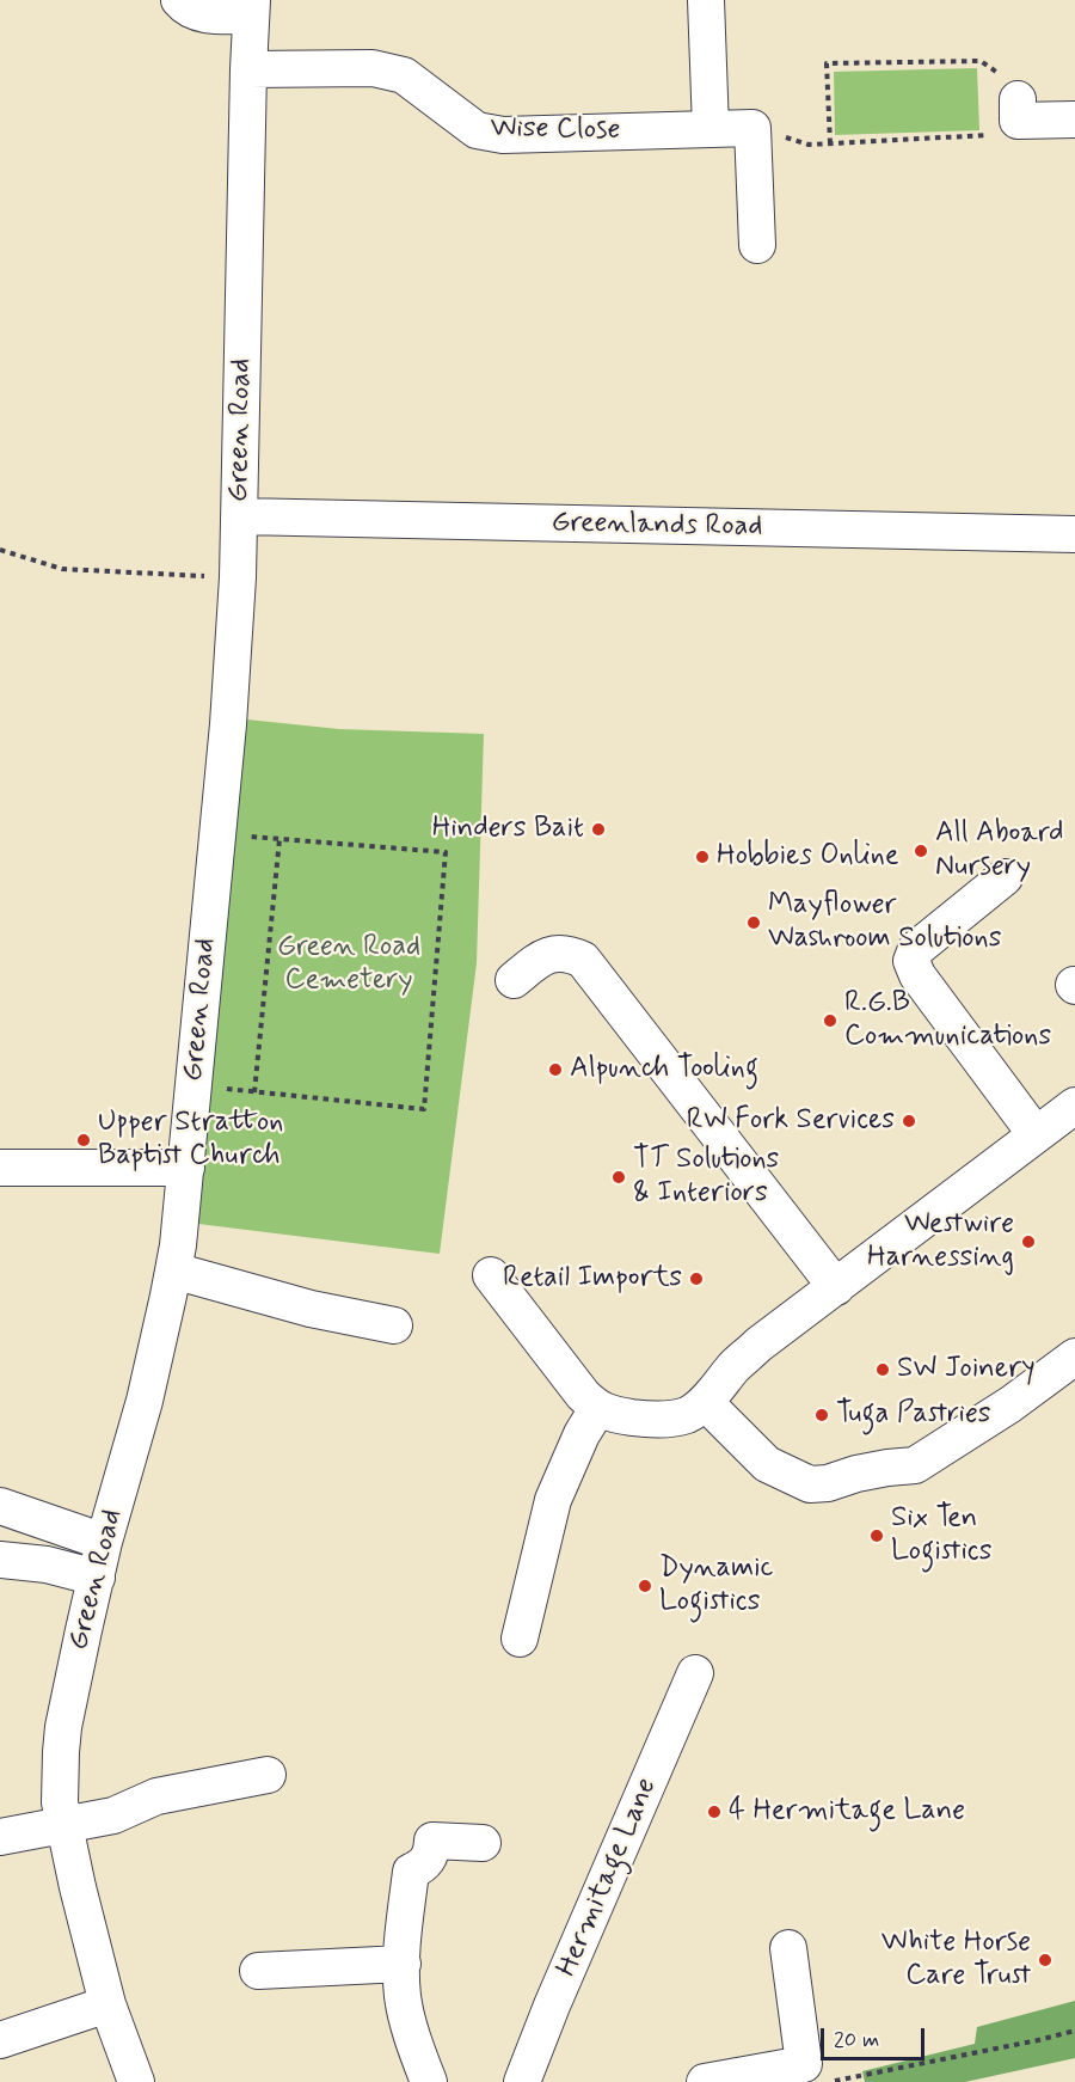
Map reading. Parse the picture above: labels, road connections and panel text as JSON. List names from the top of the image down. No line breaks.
{"streets":{"street":["Wise Close","Green Road","Greenlands Road","Hermitage Lane"]},"crossings":[["Wise Close","Green Road"],["Green Road","Greenlands Road"]],"parks":["Green Road Cemetery"],"places":["Hinders Bait","All Aboard Nursery","Hobbies Online","Mayflower Washroom Solutions","R.G.B Communications","Alpunch Tooling","RW Fork Services","Upper Stratton Baptist Church","TT Solutions & Interiors","Westwire Harnessing","Retail Imports","SW Joinery","Tuga Pastries","Six Ten Logistics","Dynamic Logistics","4 Hermitage Lane","White Horse Care Trust"],"scale_bar":"20 m"}
